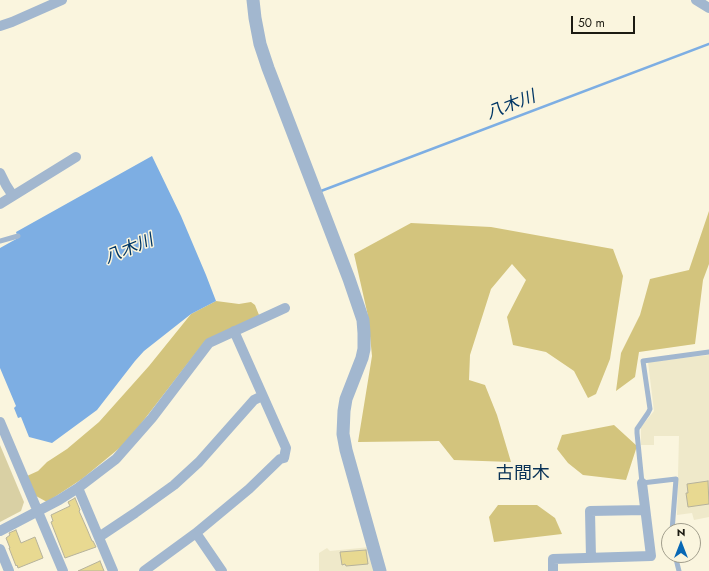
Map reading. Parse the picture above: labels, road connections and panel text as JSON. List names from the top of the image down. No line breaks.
{"districts":["古間木"],"water":["八木川"],"scale_bar":"50 m","north":"top"}
